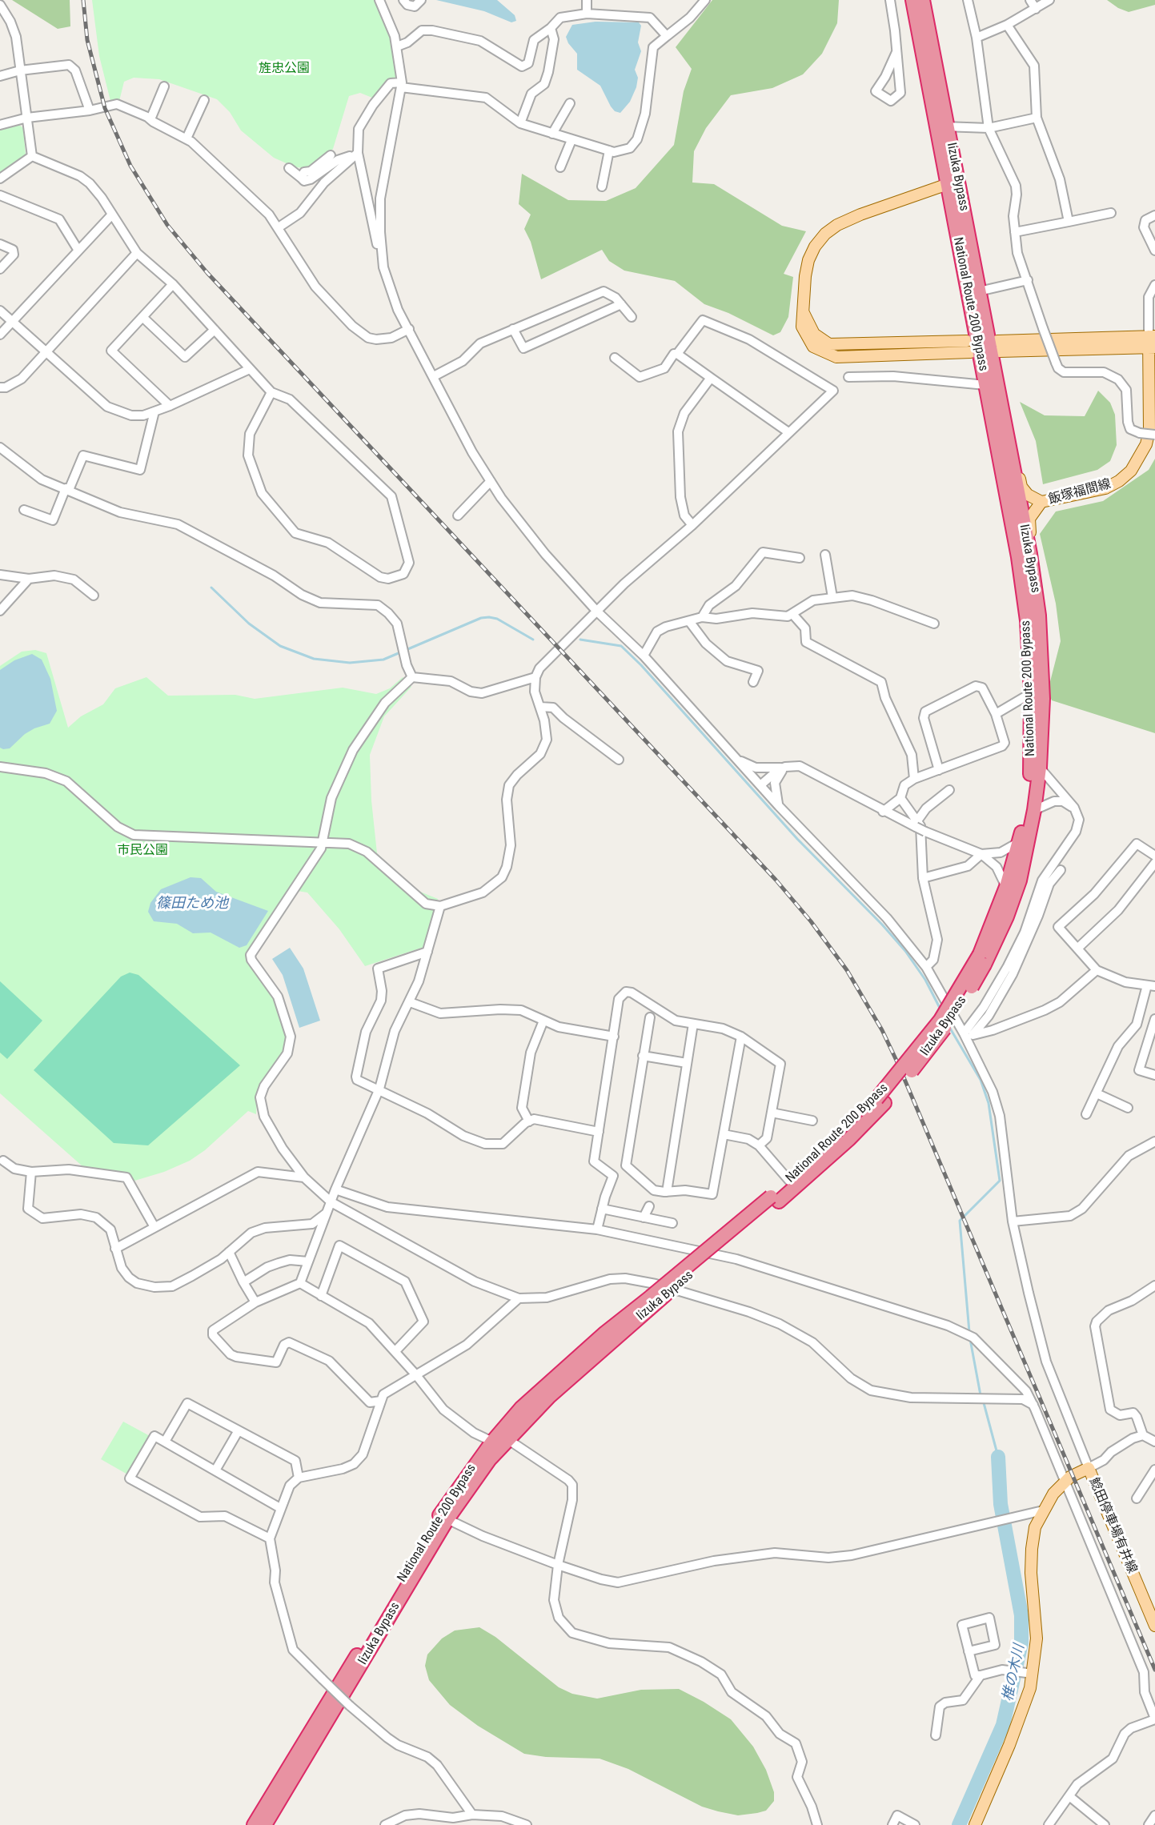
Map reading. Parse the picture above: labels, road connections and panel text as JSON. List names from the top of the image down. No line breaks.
{"streets":{"highway":["Iizuka Bypass","National Route 200 Bypass"],"main road":["飯塚福間線","鯰田停車場有井線"]},"crossings":[["Iizuka Bypass","National Route 200 Bypass"]],"water":["篠田ため池","椎の木川"],"parks":["旌忠公園","市民公園"]}
